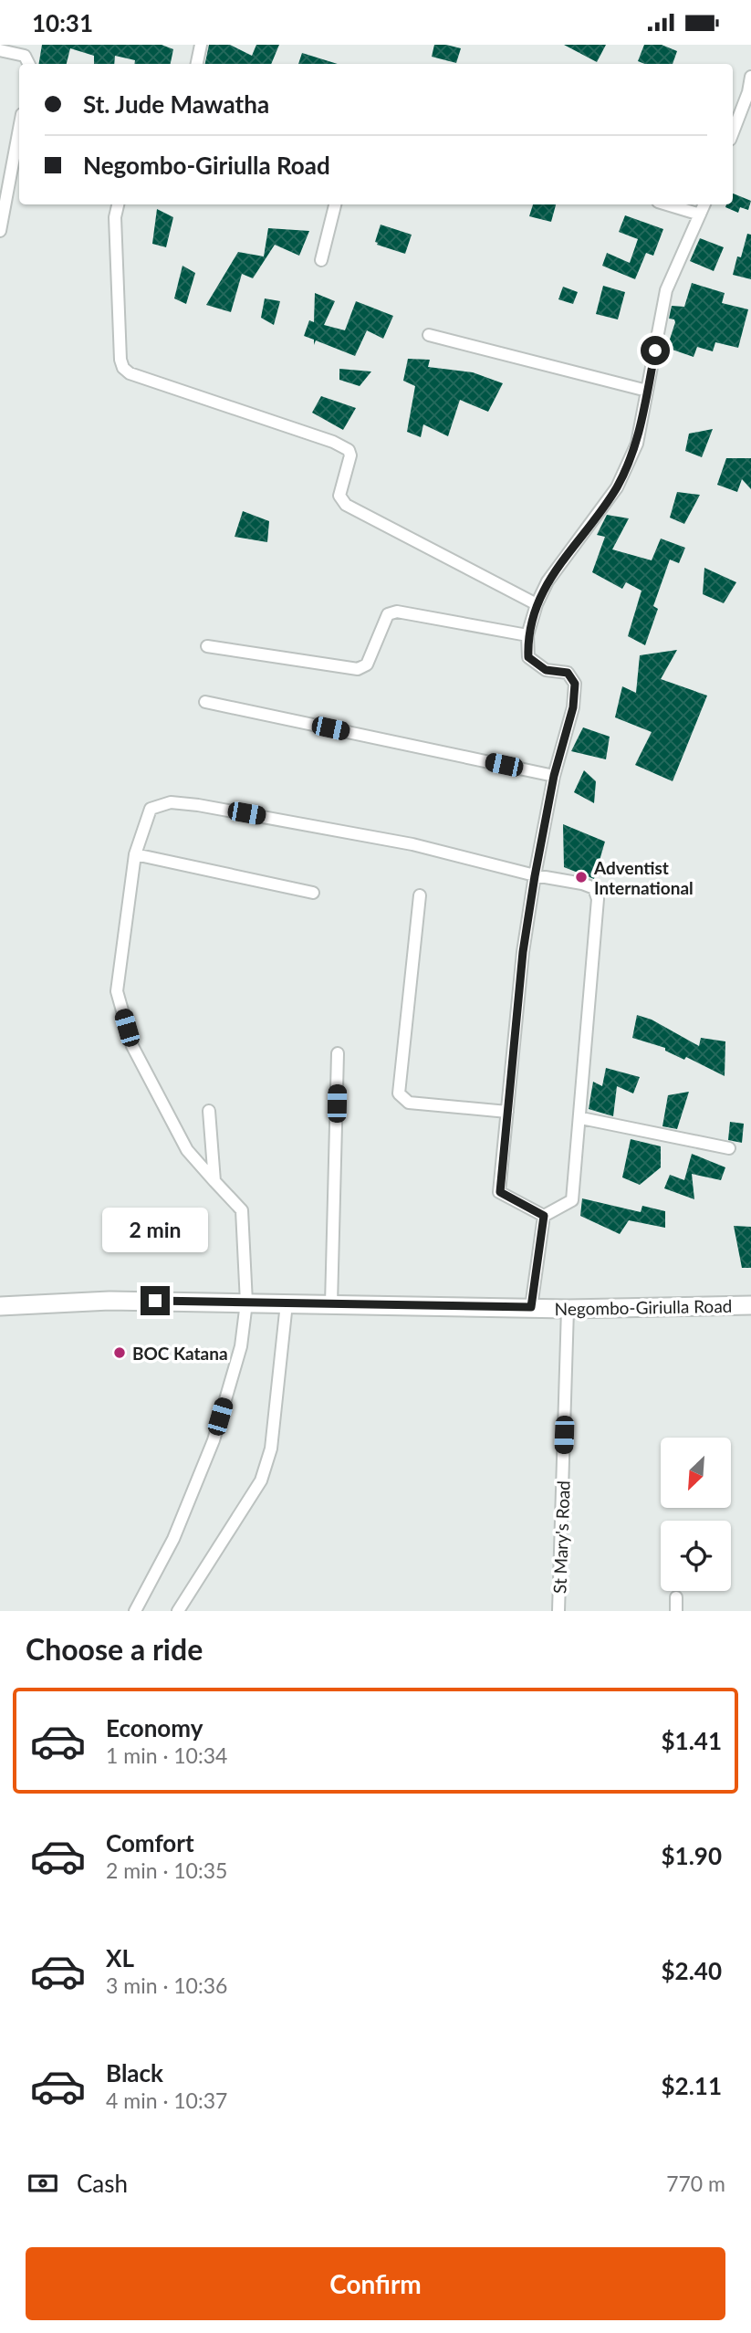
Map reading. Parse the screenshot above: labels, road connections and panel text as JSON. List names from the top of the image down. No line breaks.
{"streets":{"main road":["Negombo-Giriulla Road"],"street":["St Mary's Road"]},"crossings":[["Negombo-Giriulla Road","St Mary's Road"]],"places":["Adventist International","BOC Katana"],"north":"bottom left","page":{"status":"10:31","banner":["St. Jude Mawatha","Negombo-Giriulla Road"],"bubble":"2 min","heading":"Choose a ride","list":[{"name":"Economy","note":"1 min · 10:34","value":"$1.41"},{"name":"Comfort","note":"2 min · 10:35","value":"$1.90"},{"name":"XL","note":"3 min · 10:36","value":"$2.40"},{"name":"Black","note":"4 min · 10:37","value":"$2.11"}],"pay":["Cash","770 m"],"buttons":"Confirm"}}
